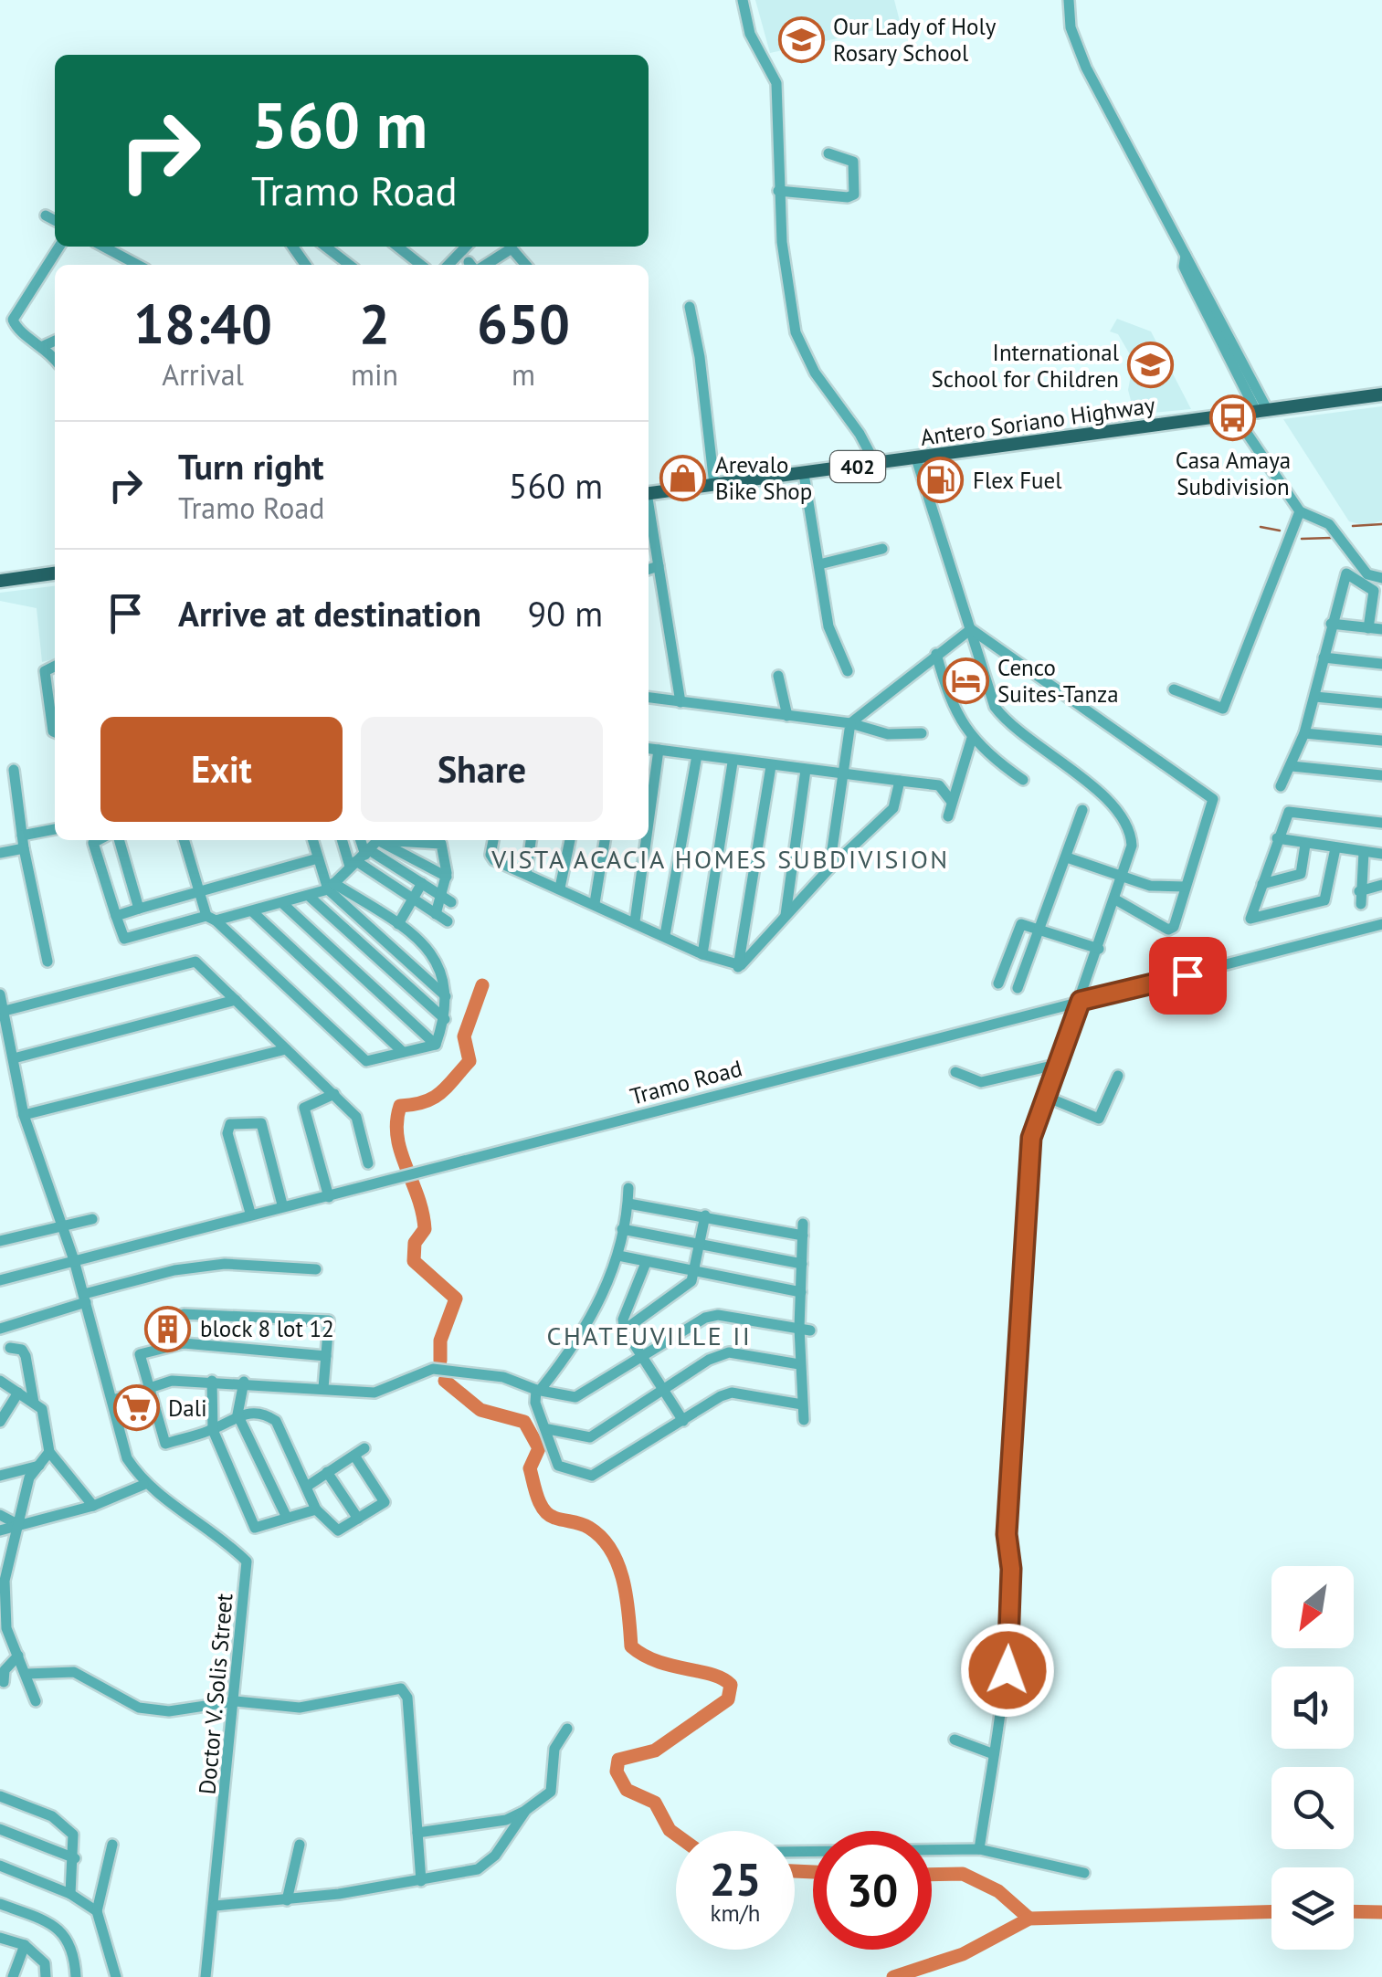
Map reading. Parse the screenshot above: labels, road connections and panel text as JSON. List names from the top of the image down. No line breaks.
{"streets":{"main road":["Antero Soriano Highway","402"],"street":["Tramo Road","Doctor V. Solis Street"]},"crossings":[["Tramo Road","Doctor V. Solis Street"]],"districts":["VISTA ACACIA HOMES SUBDIVISION","CHATEUVILLE II"],"places":{"school or university":["Our Lady of Holy Rosary School","International School for Children"],"bus stop":["Casa Amaya Subdivision"],"shop":["Arevalo Bike Shop"],"fuel station":["Flex Fuel"],"hotel":["Cenco Suites-Tanza"],"building":["block 8 lot 12"],"supermarket":["Dali"]},"north":"bottom left","page":{"turn":["560 m","Tramo Road"],"eta":["18:40","Arrival","2","min","650","m"],"list":[{"name":"Turn right","note":"Tramo Road","value":"560 m"},{"name":"Arrive at destination","value":"90 m"}],"buttons":["Exit","Share"],"speed":"25 km/h","limit":"30"}}
